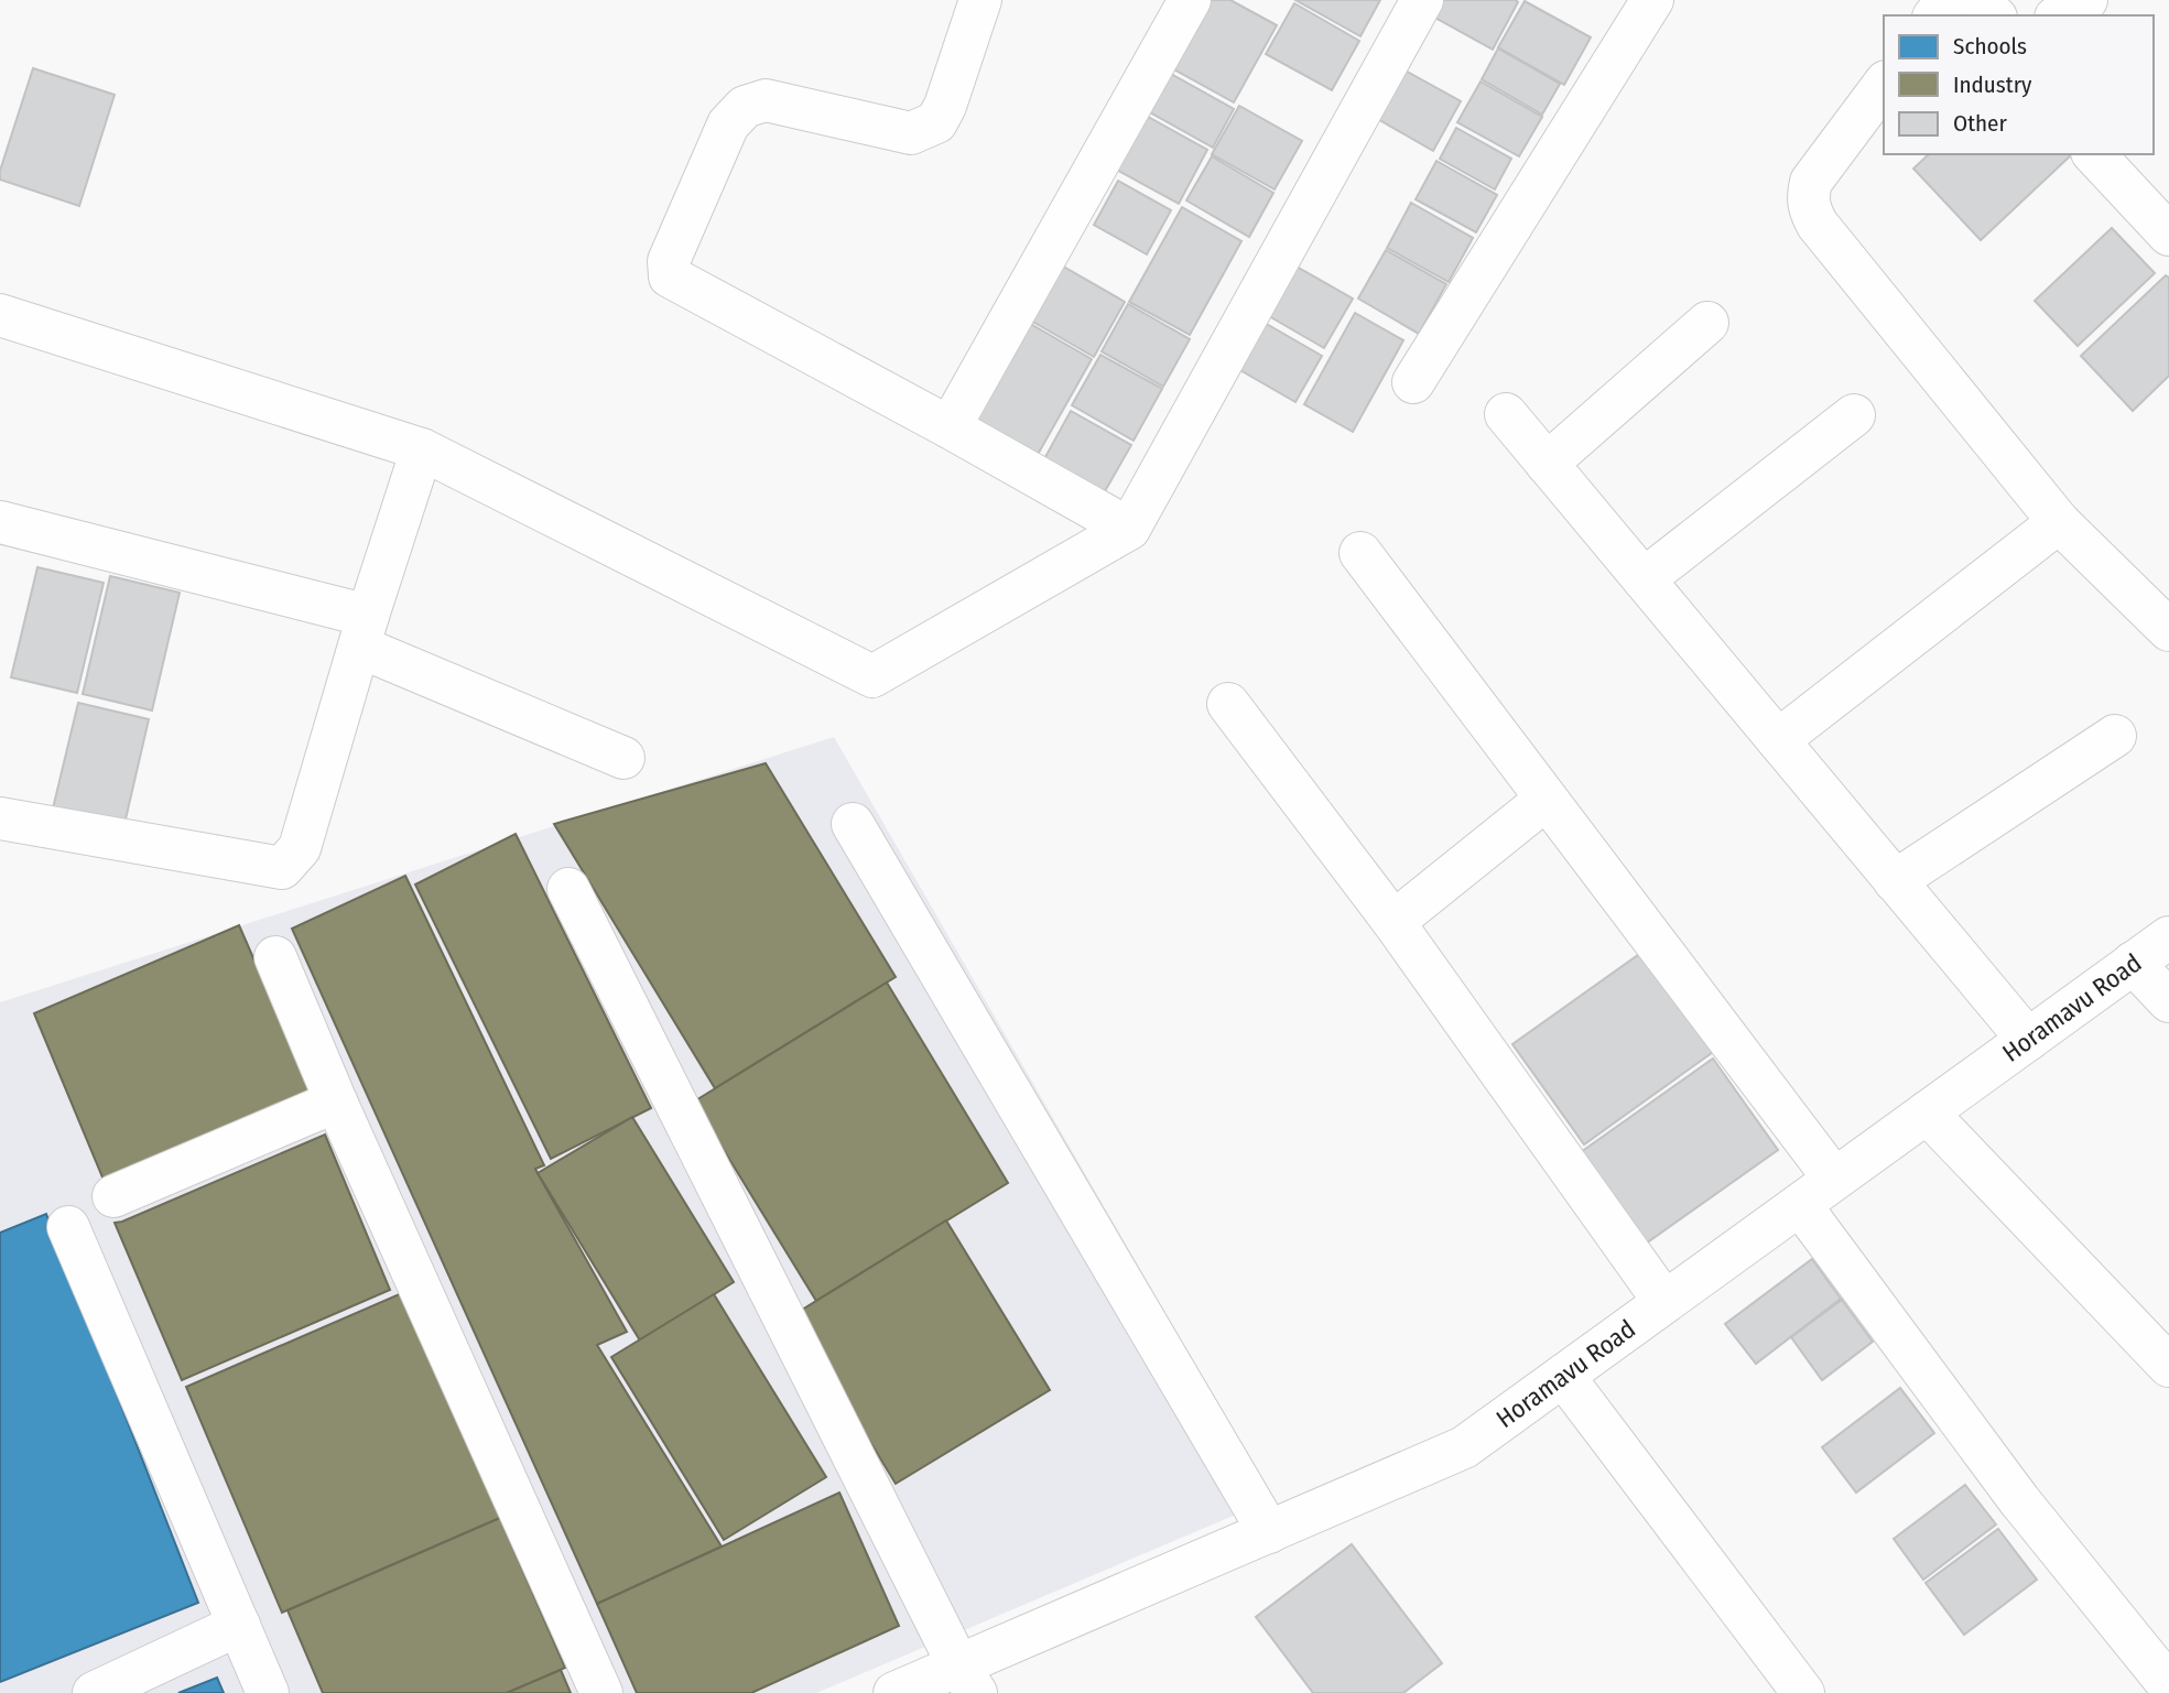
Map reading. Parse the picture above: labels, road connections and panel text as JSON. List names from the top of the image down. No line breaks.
{"streets":{"street":["Horamavu Road"]},"legend":["Schools","Industry","Other"]}
